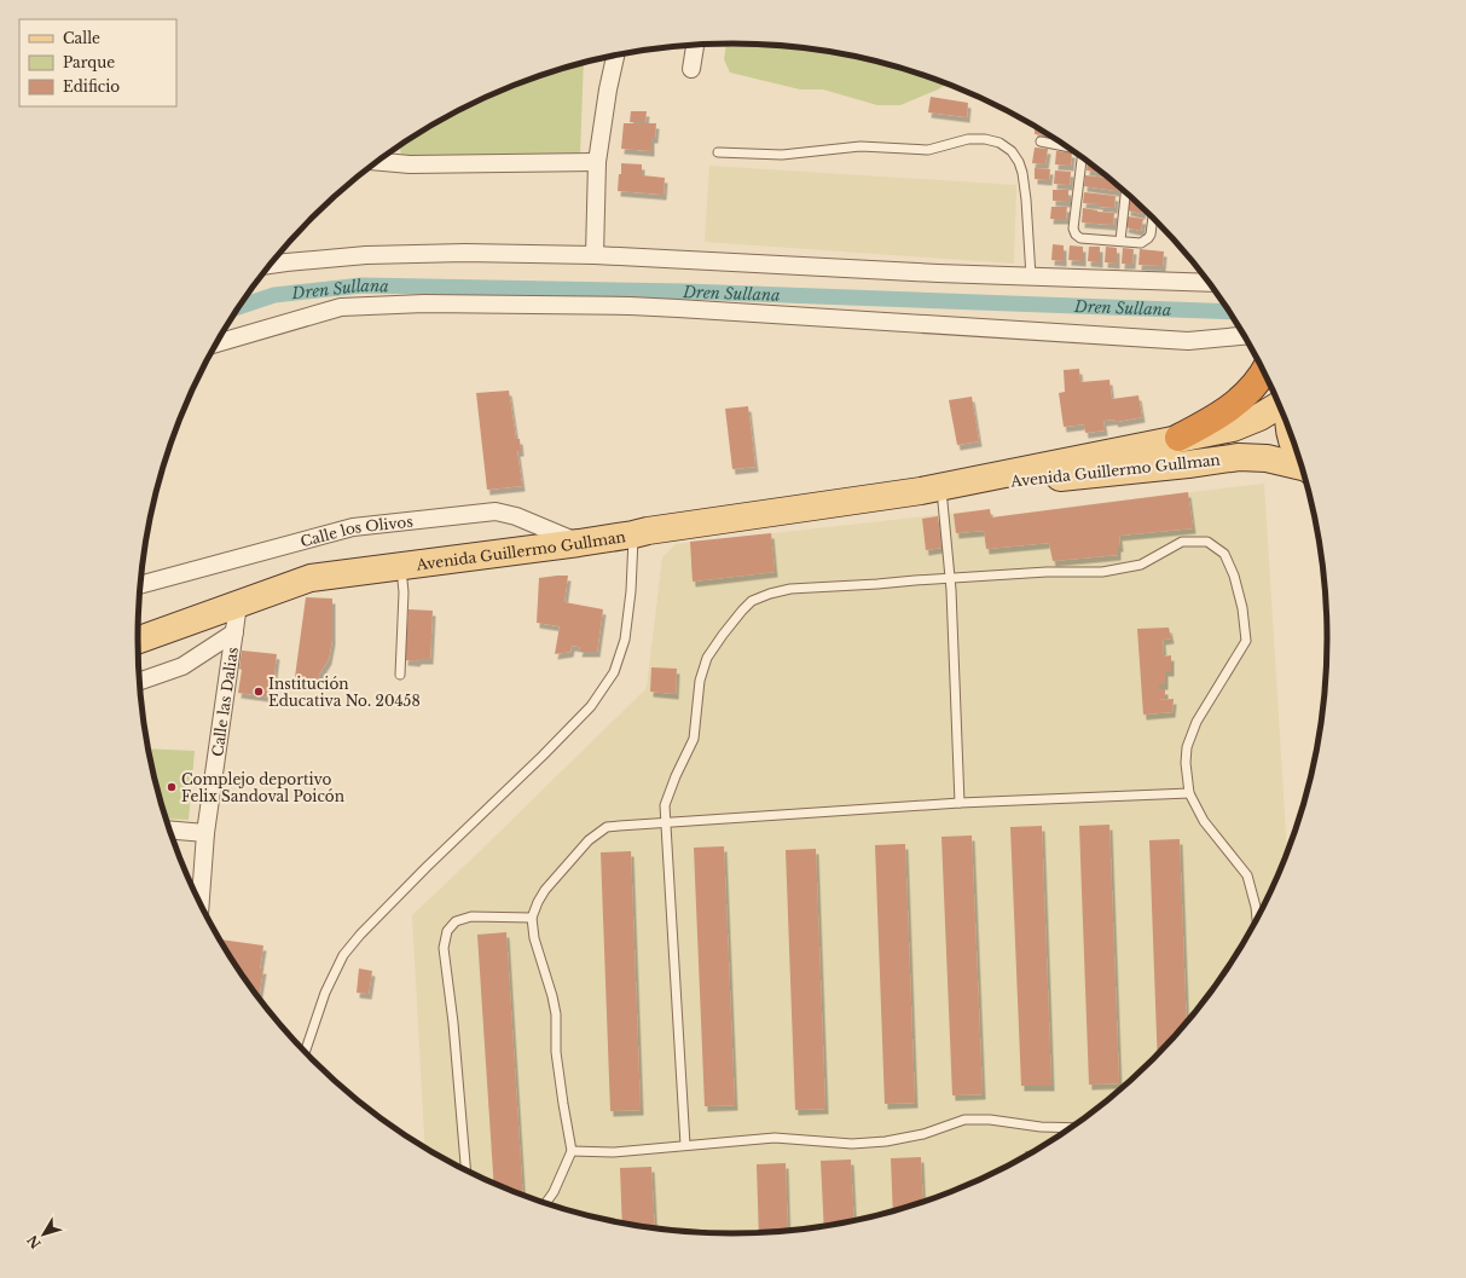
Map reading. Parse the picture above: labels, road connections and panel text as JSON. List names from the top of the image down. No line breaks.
{"streets":{"main road":["Avenida Guillermo Gullman"],"street":["Calle los Olivos","Calle las Dalias"]},"crossings":[["Avenida Guillermo Gullman","Calle los Olivos"],["Avenida Guillermo Gullman","Calle las Dalias"]],"water":["Dren Sullana"],"places":["Institución Educativa No. 20458","Complejo deportivo Felix Sandoval Poicón"],"legend":["Calle","Parque","Edificio"],"north":"bottom left"}
